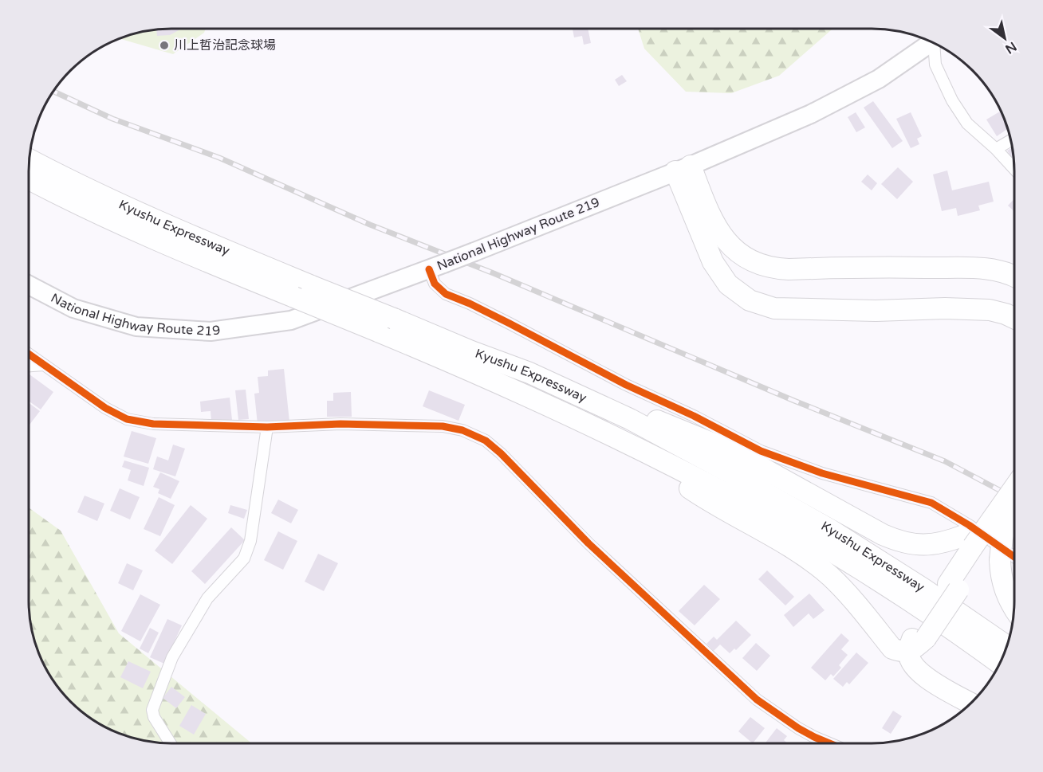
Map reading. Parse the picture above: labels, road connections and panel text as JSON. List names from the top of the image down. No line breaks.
{"streets":{"highway":["Kyushu Expressway","National Highway Route 219"]},"places":["川上哲治記念球場"],"north":"bottom right"}
